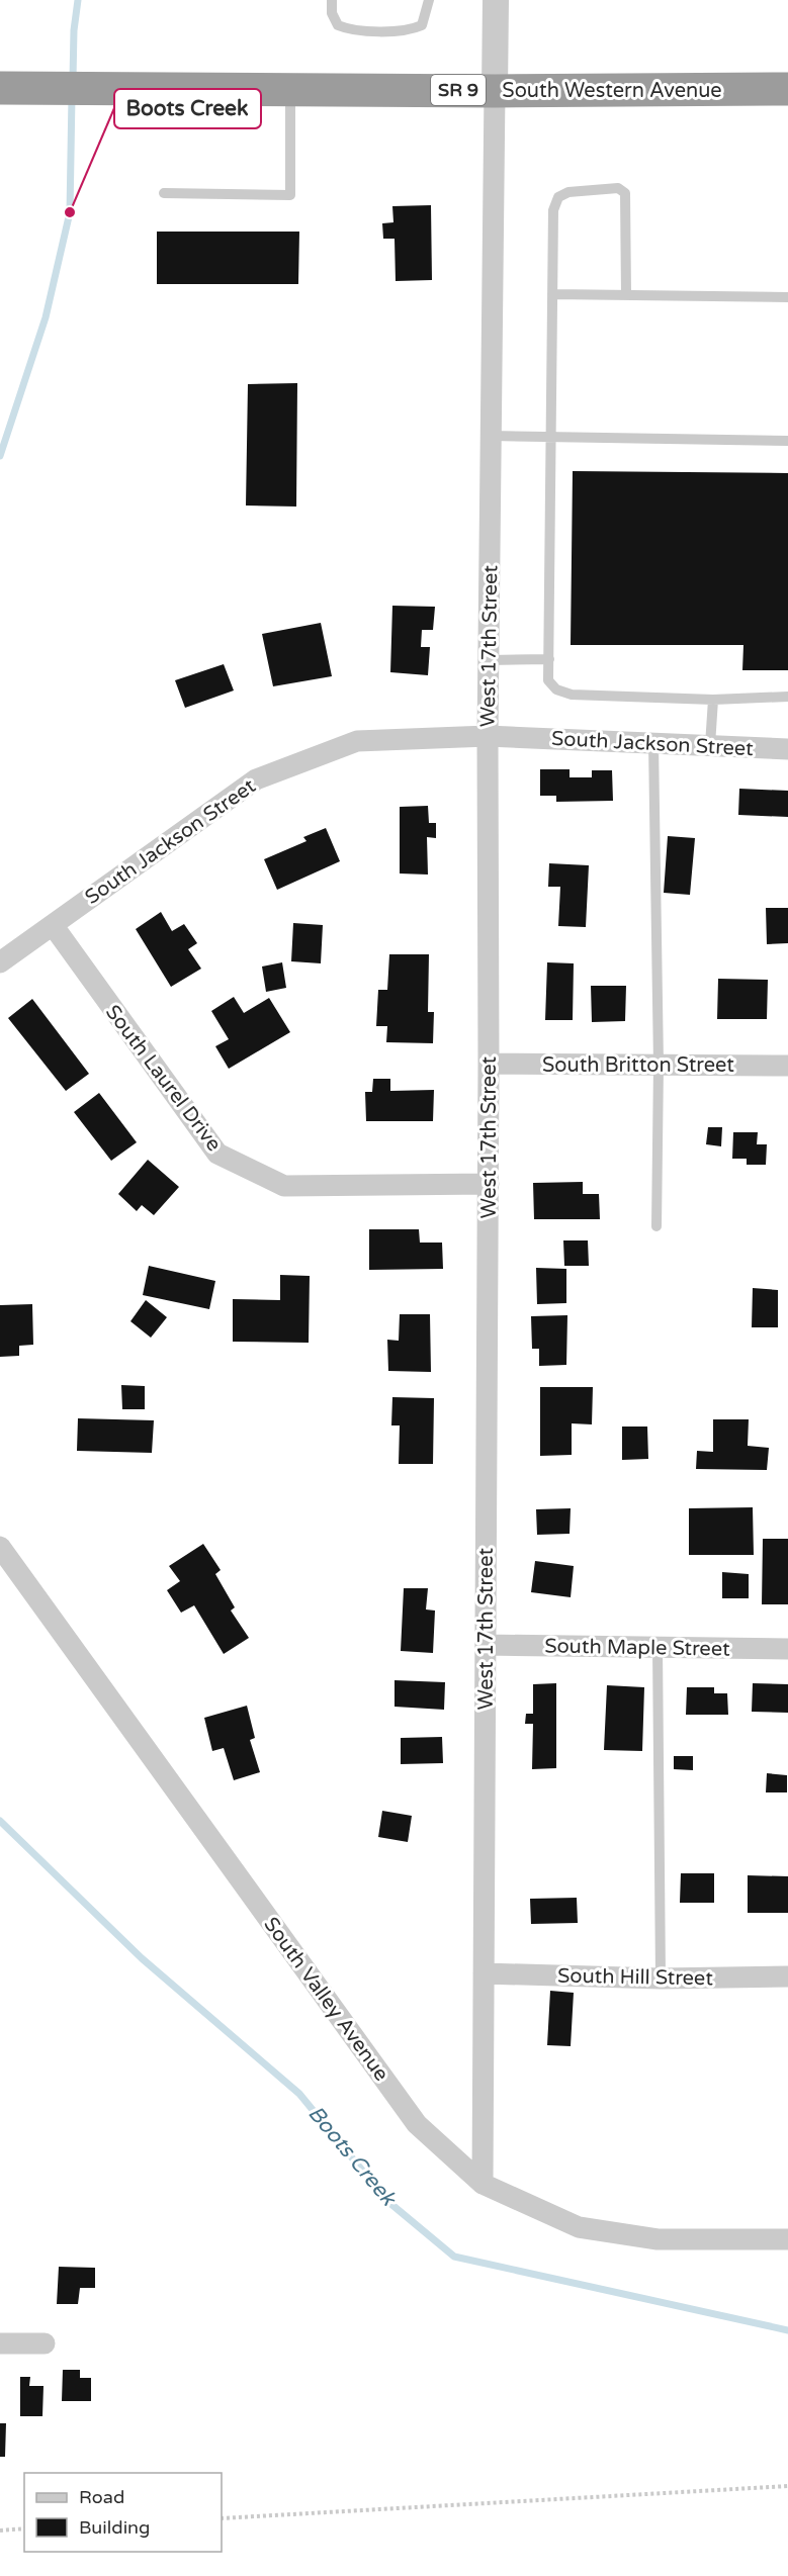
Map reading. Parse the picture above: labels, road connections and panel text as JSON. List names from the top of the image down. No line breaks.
{"streets":{"highway":["SR 9","South Western Avenue"],"street":["West 17th Street","South Jackson Street","South Britton Street","South Laurel Drive","South Maple Street","South Hill Street","South Valley Avenue"]},"crossings":[["South Western Avenue","West 17th Street"],["West 17th Street","South Jackson Street"],["West 17th Street","South Britton Street"],["West 17th Street","South Laurel Drive"],["West 17th Street","South Maple Street"],["West 17th Street","South Hill Street"],["West 17th Street","South Valley Avenue"],["South Jackson Street","South Laurel Drive"]],"water":["Boots Creek"],"places":["Boots Creek"],"legend":["Road","Building"]}
